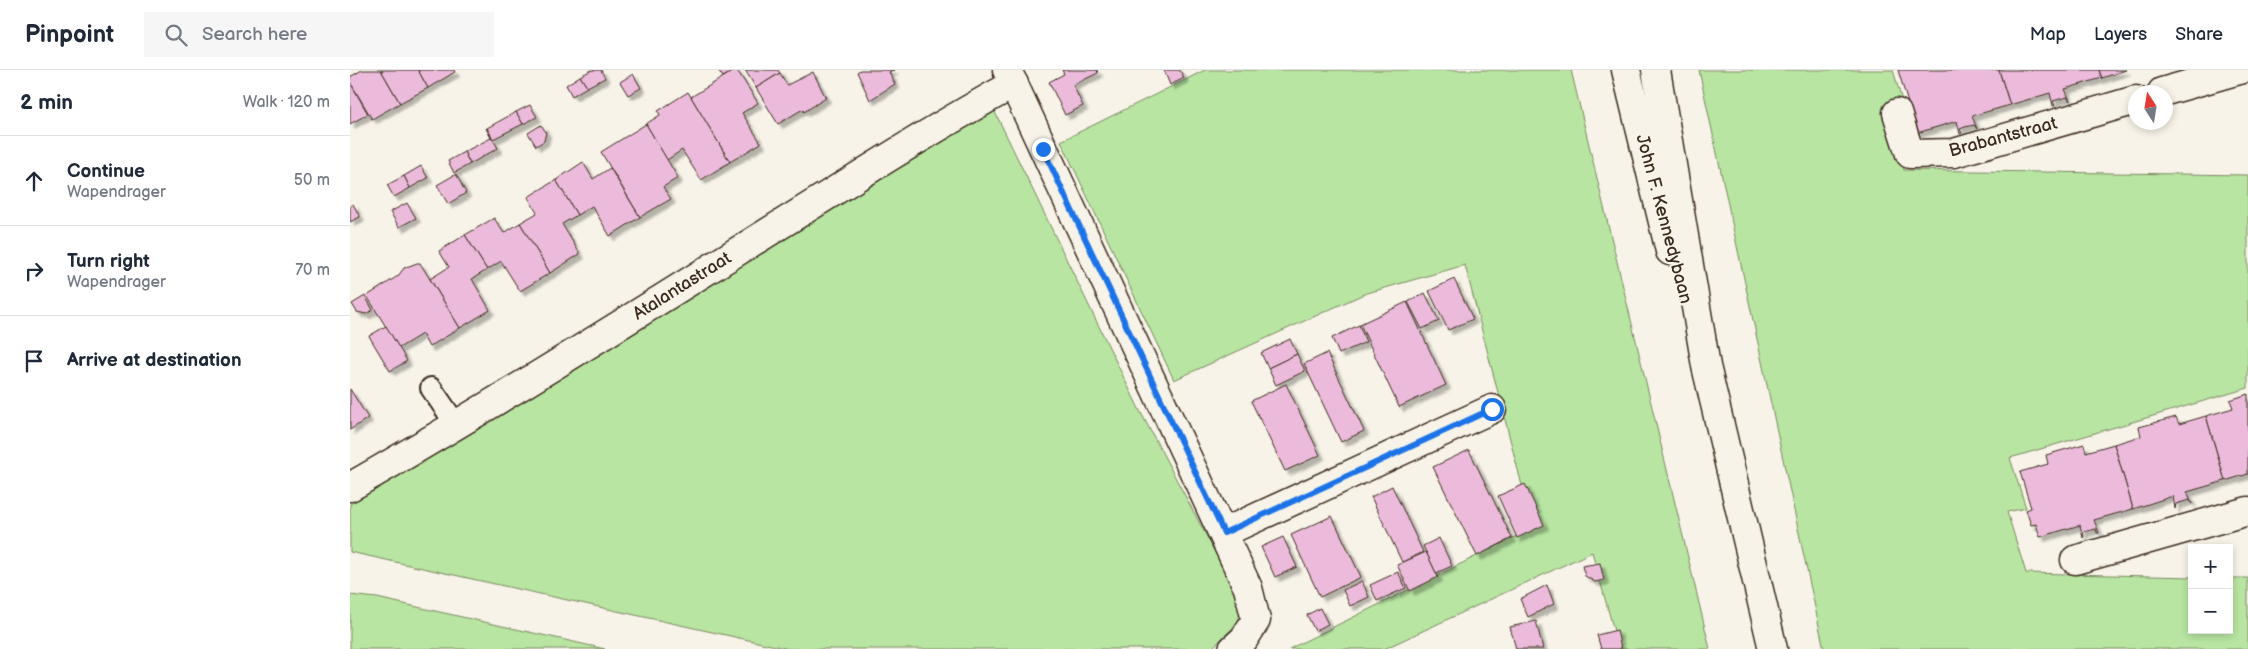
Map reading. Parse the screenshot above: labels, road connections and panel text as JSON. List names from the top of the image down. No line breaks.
{"streets":{"street":["Brabantstraat","John F. Kennedybaan","Atalantastraat"]},"north":"top","page":{"header":"Pinpoint","search":"Search here","nav":["Map","Layers","Share"],"heading":["2 min","Walk · 120 m"],"list":[["Continue","Wapendrager","50 m"],["Turn right","Wapendrager","70 m"],"Arrive at destination"],"map_buttons":["+","−"]}}
